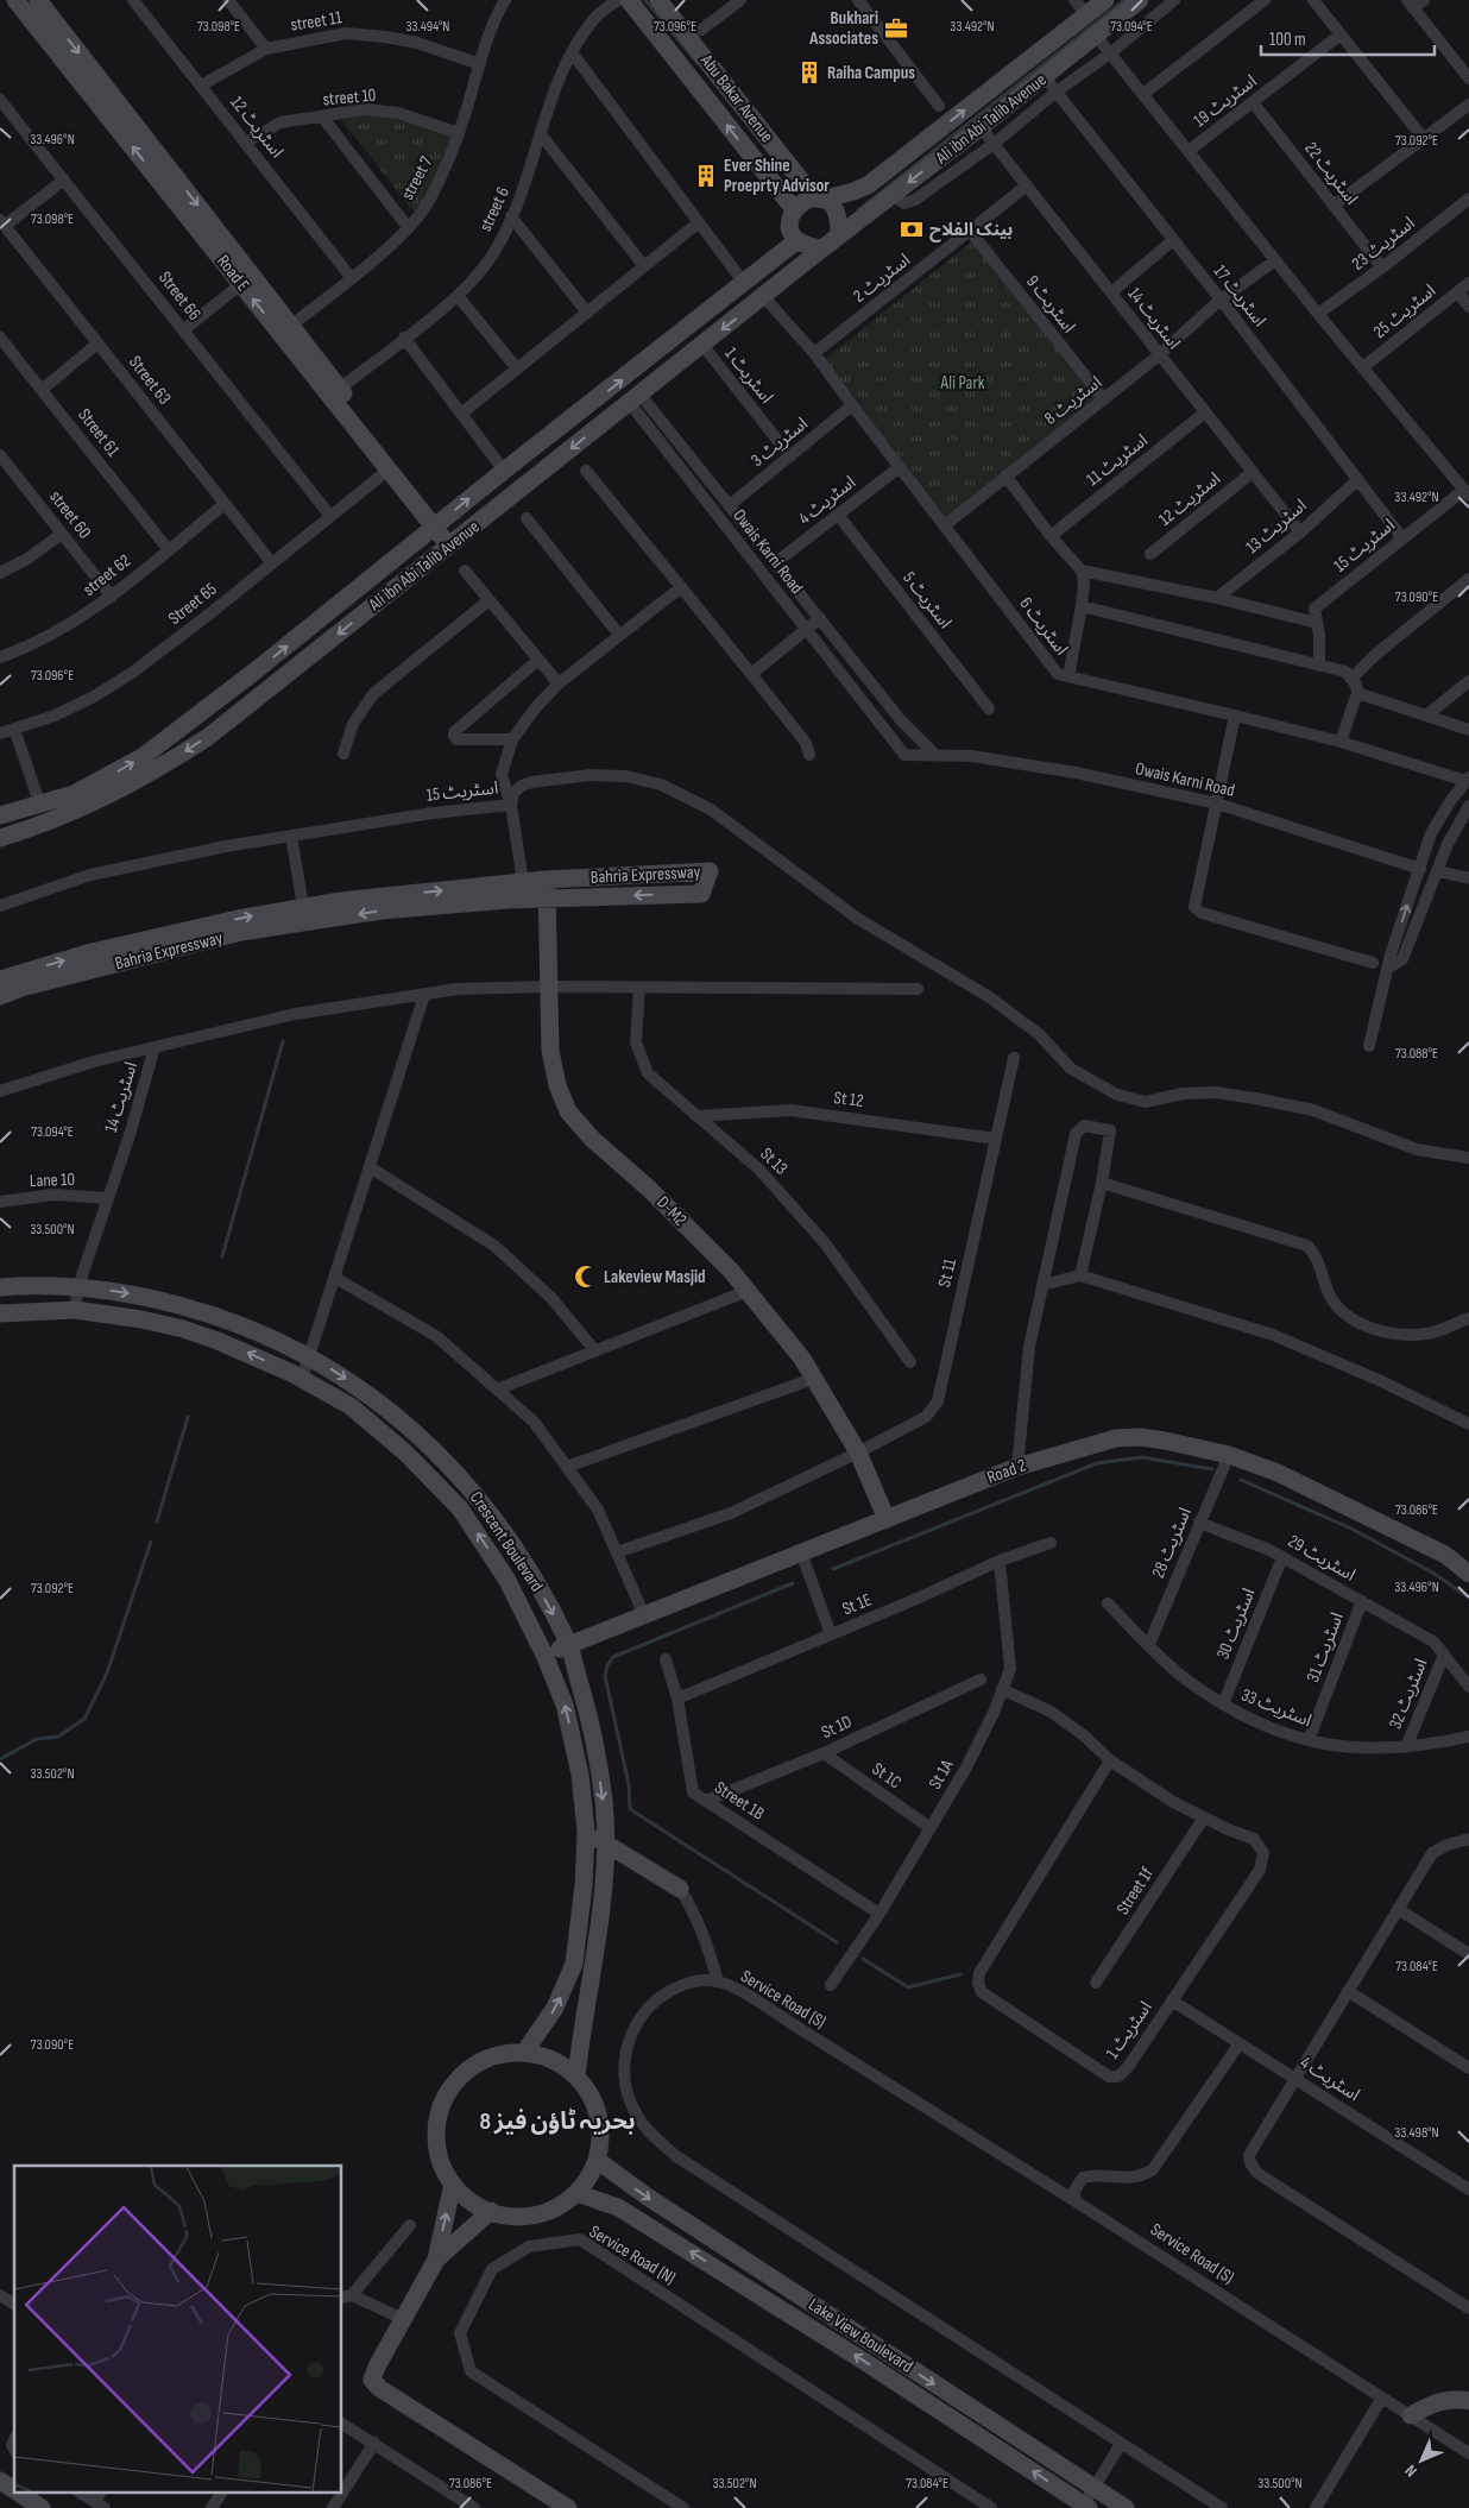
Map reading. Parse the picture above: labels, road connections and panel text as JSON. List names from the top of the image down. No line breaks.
{"streets":{"main road":["Abu Bakar Avenue","Ali ibn Abi Talib Avenue","Road E","Bahria Expressway","D-M2","Road 2","Crescent Boulevard","Lake View Boulevard"],"street":["street 11","street 10","اسٹریٹ 19","اسٹریٹ 12","اسٹریٹ 22","street 7","street 6","اسٹریٹ 23","اسٹریٹ 2","Street 66","اسٹریٹ 17","اسٹریٹ 9","اسٹریٹ 25","اسٹریٹ 14","اسٹریٹ 1","Street 63","اسٹریٹ 8","Street 61","اسٹریٹ 3","اسٹریٹ 11","اسٹریٹ 4","street 60","اسٹریٹ 13","اسٹریٹ 15","Owais Karni Road","street 62","اسٹریٹ 5","Street 65","اسٹریٹ 6","St 12","St 13","Lane 10","St 11","اسٹریٹ 28","اسٹریٹ 29","St 1E","اسٹریٹ 30","اسٹریٹ 31","اسٹریٹ 32","اسٹریٹ 33","St 1D","St 1A","St 1C","Street 1B","Street 1f","Service Road (S)","Service Road (N)"]},"crossings":[["street 11","اسٹریٹ 12"],["street 11","street 7"],["street 10","اسٹریٹ 12"],["street 10","street 7"],["Abu Bakar Avenue","Ali ibn Abi Talib Avenue"],["اسٹریٹ 19","اسٹریٹ 22"],["Ali ibn Abi Talib Avenue","Road E"],["Ali ibn Abi Talib Avenue","اسٹریٹ 17"],["Ali ibn Abi Talib Avenue","اسٹریٹ 14"],["Ali ibn Abi Talib Avenue","اسٹریٹ 1"],["Ali ibn Abi Talib Avenue","Owais Karni Road"],["Ali ibn Abi Talib Avenue","اسٹریٹ 6"],["اسٹریٹ 12","street 7"],["اسٹریٹ 12","اسٹریٹ 14"],["اسٹریٹ 22","اسٹریٹ 23"],["street 7","Road E"],["street 6","Road E"],["Road E","Street 65"],["اسٹریٹ 2","اسٹریٹ 9"],["اسٹریٹ 2","اسٹریٹ 14"],["اسٹریٹ 2","اسٹریٹ 6"],["Street 66","Street 65"],["اسٹریٹ 17","اسٹریٹ 8"],["اسٹریٹ 17","اسٹریٹ 13"],["اسٹریٹ 17","اسٹریٹ 15"],["اسٹریٹ 9","اسٹریٹ 8"],["اسٹریٹ 14","اسٹریٹ 8"],["اسٹریٹ 14","اسٹریٹ 11"],["اسٹریٹ 14","اسٹریٹ 13"],["اسٹریٹ 14","Lane 10"],["اسٹریٹ 14","Crescent Boulevard"],["اسٹریٹ 1","اسٹریٹ 3"],["اسٹریٹ 1","اسٹریٹ 4"],["اسٹریٹ 1","St 1A"],["اسٹریٹ 1","Street 1f"],["Street 63","street 62"],["Street 63","Street 65"],["اسٹریٹ 8","اسٹریٹ 6"],["Street 61","street 62"],["اسٹریٹ 3","Owais Karni Road"],["اسٹریٹ 3","اسٹریٹ 6"],["اسٹریٹ 4","Owais Karni Road"],["اسٹریٹ 4","اسٹریٹ 5"],["اسٹریٹ 4","اسٹریٹ 6"],["street 60","street 62"],["Bahria Expressway","D-M2"],["St 12","St 13"],["St 12","St 11"],["D-M2","St 11"],["D-M2","Road 2"],["Road 2","Crescent Boulevard"],["Road 2","اسٹریٹ 28"],["Crescent Boulevard","Lake View Boulevard"],["اسٹریٹ 28","اسٹریٹ 29"],["اسٹریٹ 28","اسٹریٹ 33"],["اسٹریٹ 29","اسٹریٹ 30"],["اسٹریٹ 29","اسٹریٹ 31"],["اسٹریٹ 29","اسٹریٹ 32"],["St 1E","St 1A"],["St 1E","Street 1B"],["اسٹریٹ 30","اسٹریٹ 33"],["اسٹریٹ 31","اسٹریٹ 33"],["اسٹریٹ 32","اسٹریٹ 33"],["St 1D","St 1C"],["St 1D","Street 1B"],["St 1A","St 1C"],["St 1A","Street 1B"]],"districts":["بحریہ ٹاؤن فیز 8"],"parks":["Ali Park"],"places":{"office":["Bukhari Associates"],"building":["Raiha Campus","Ever Shine Proeprty Advisor"],"bank":["بینک الفلاح"],"mosque":["Lakeview Masjid"]},"scale_bar":"100 m","north":"bottom left","coordinates":["73.098°E","33.494°N","73.096°E","33.492°N","73.094°E","33.496°N","73.092°E","73.090°E","73.088°E","33.500°N","73.086°E","33.502°N","73.084°E","33.498°N"]}
